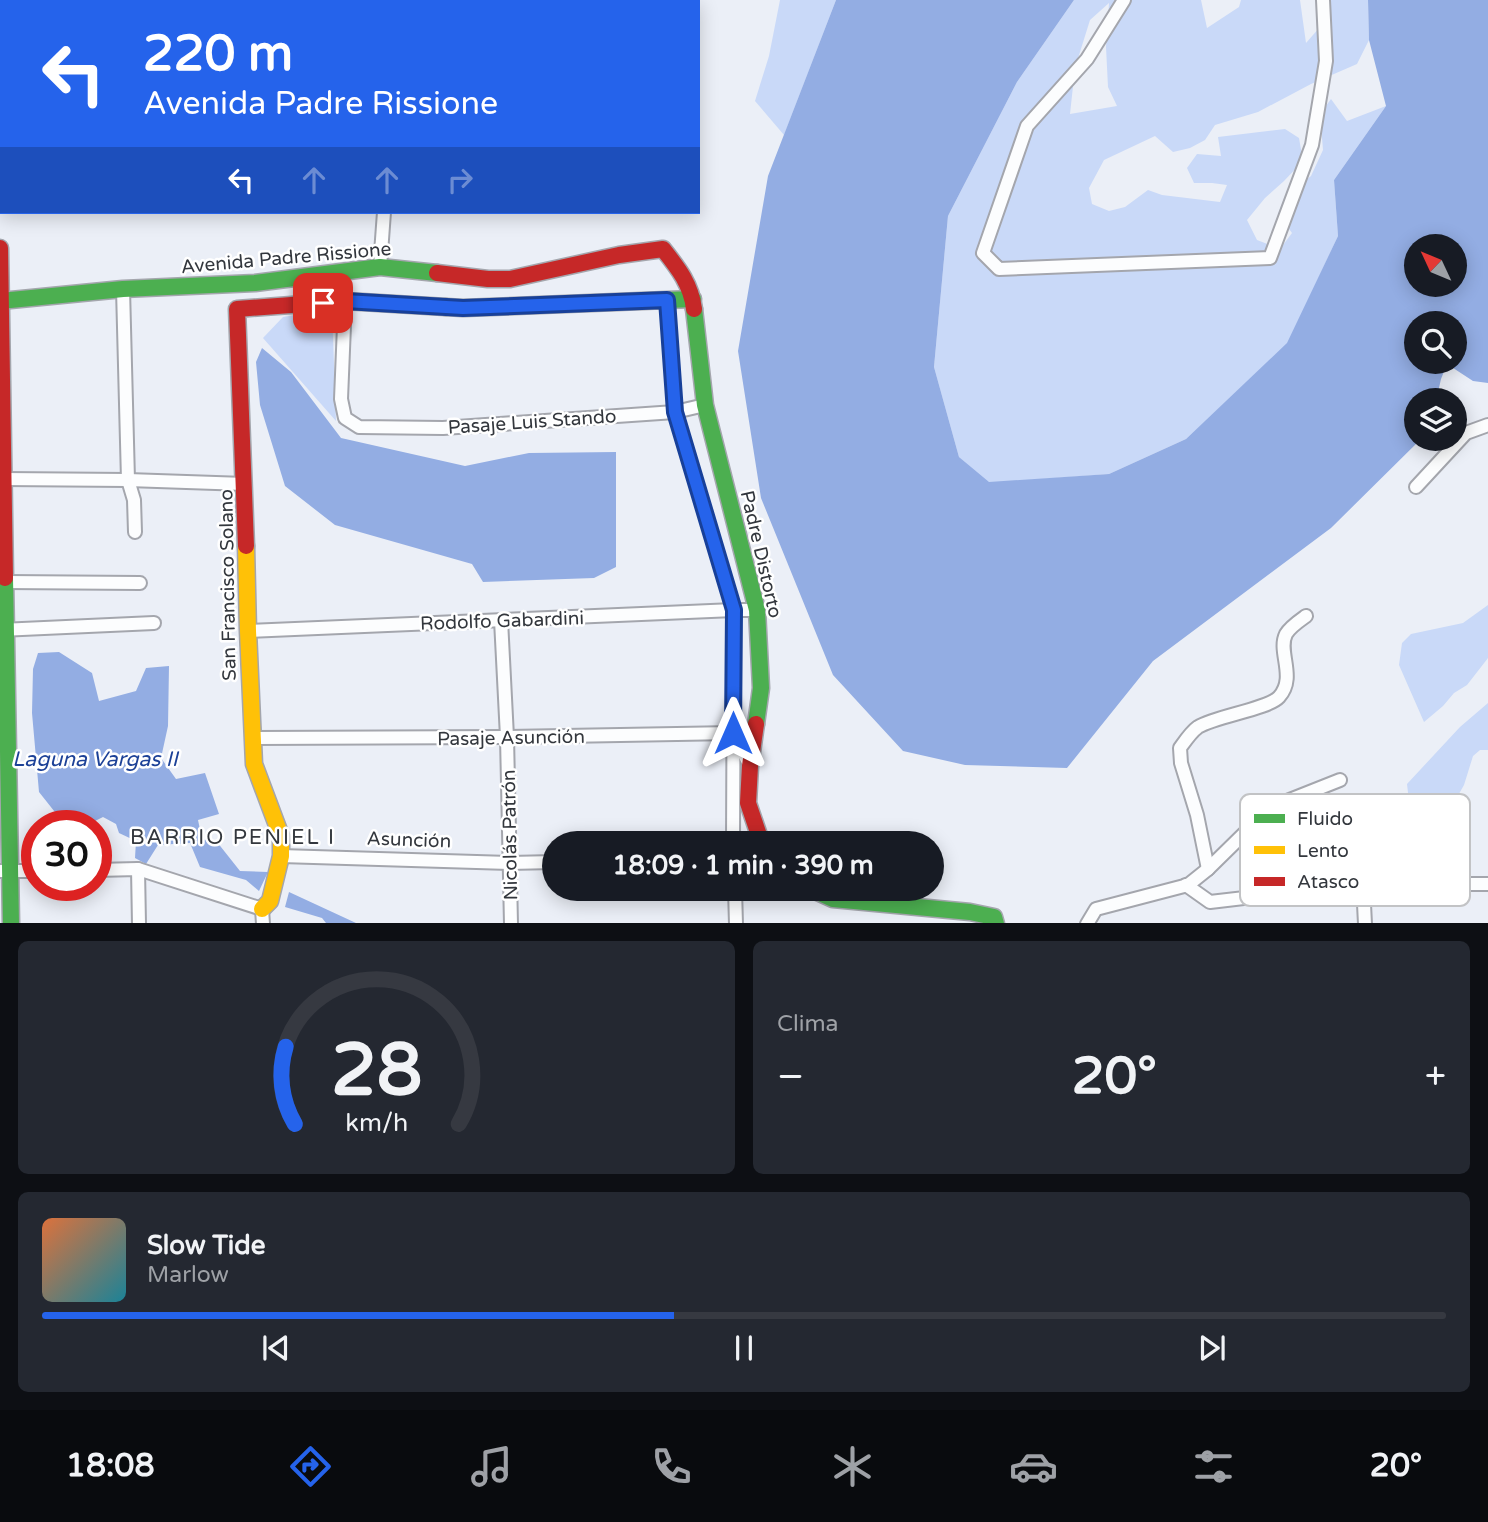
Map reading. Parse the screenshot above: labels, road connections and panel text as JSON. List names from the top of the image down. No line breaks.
{"streets":{"street":["Avenida Padre Rissione","Pasaje Luis Stando","Padre Distorto","San Francisco Solano","Rodolfo Gabardini","Pasaje Asunción","Nicolás Patrón","Asunción"]},"crossings":[["Avenida Padre Rissione","Padre Distorto"],["Pasaje Luis Stando","Padre Distorto"],["Padre Distorto","Rodolfo Gabardini"],["Padre Distorto","Pasaje Asunción"],["San Francisco Solano","Rodolfo Gabardini"],["San Francisco Solano","Pasaje Asunción"],["San Francisco Solano","Asunción"],["Rodolfo Gabardini","Nicolás Patrón"],["Pasaje Asunción","Nicolás Patrón"],["Nicolás Patrón","Asunción"]],"districts":["BARRIO PENIEL I"],"water":["Laguna Vargas II"],"legend":["Fluido","Lento","Atasco"],"north":"top left","page":{"turn":["220 m","Avenida Padre Rissione"],"limit":"30","trip":"18:09 · 1 min · 390 m","tile":"Clima","heat":["−","20°","+"],"song":["Slow Tide","Marlow"],"tabs":["18:08","20°"],"gauge":["28","km/h"]}}
